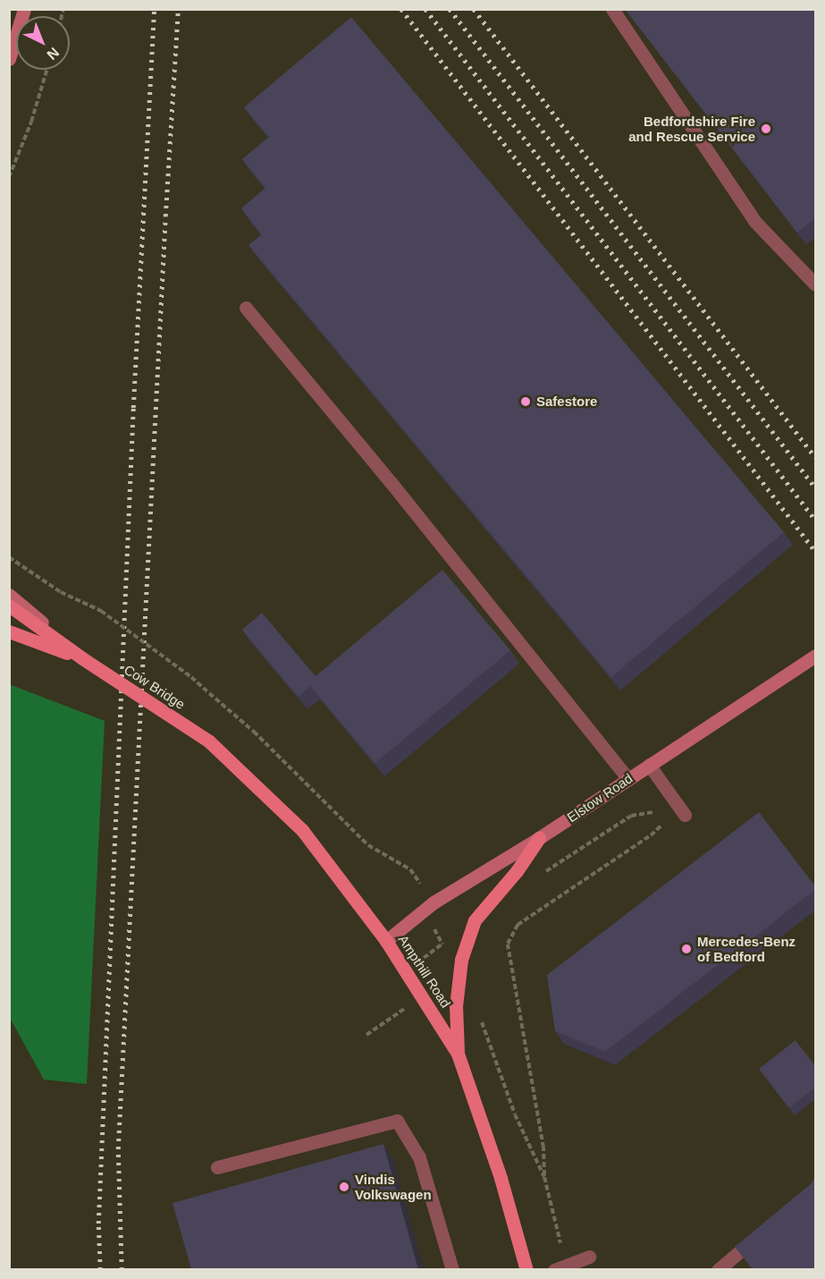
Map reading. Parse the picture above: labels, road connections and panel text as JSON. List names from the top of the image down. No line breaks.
{"streets":{"main road":["Cow Bridge","Ampthill Road"],"street":["Elstow Road"]},"crossings":[["Cow Bridge","Ampthill Road"],["Elstow Road","Ampthill Road"]],"places":["Bedfordshire Fire and Rescue Service","Safestore","Mercedes-Benz of Bedford","Vindis Volkswagen"],"north":"bottom right"}
